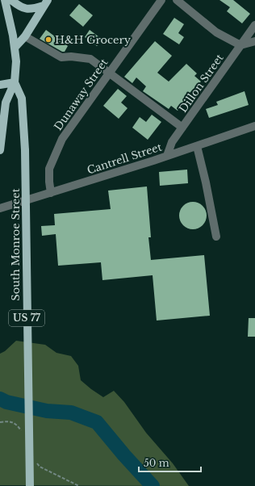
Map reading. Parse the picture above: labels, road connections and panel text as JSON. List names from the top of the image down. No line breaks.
{"streets":{"main road":["South Monroe Street","US 77"],"street":["Dillon Street","Dunaway Street","Cantrell Street"]},"crossings":[["Dillon Street","Cantrell Street"],["Dunaway Street","Cantrell Street"],["South Monroe Street","US 77"]],"places":["H&H Grocery"],"scale_bar":"50 m"}
